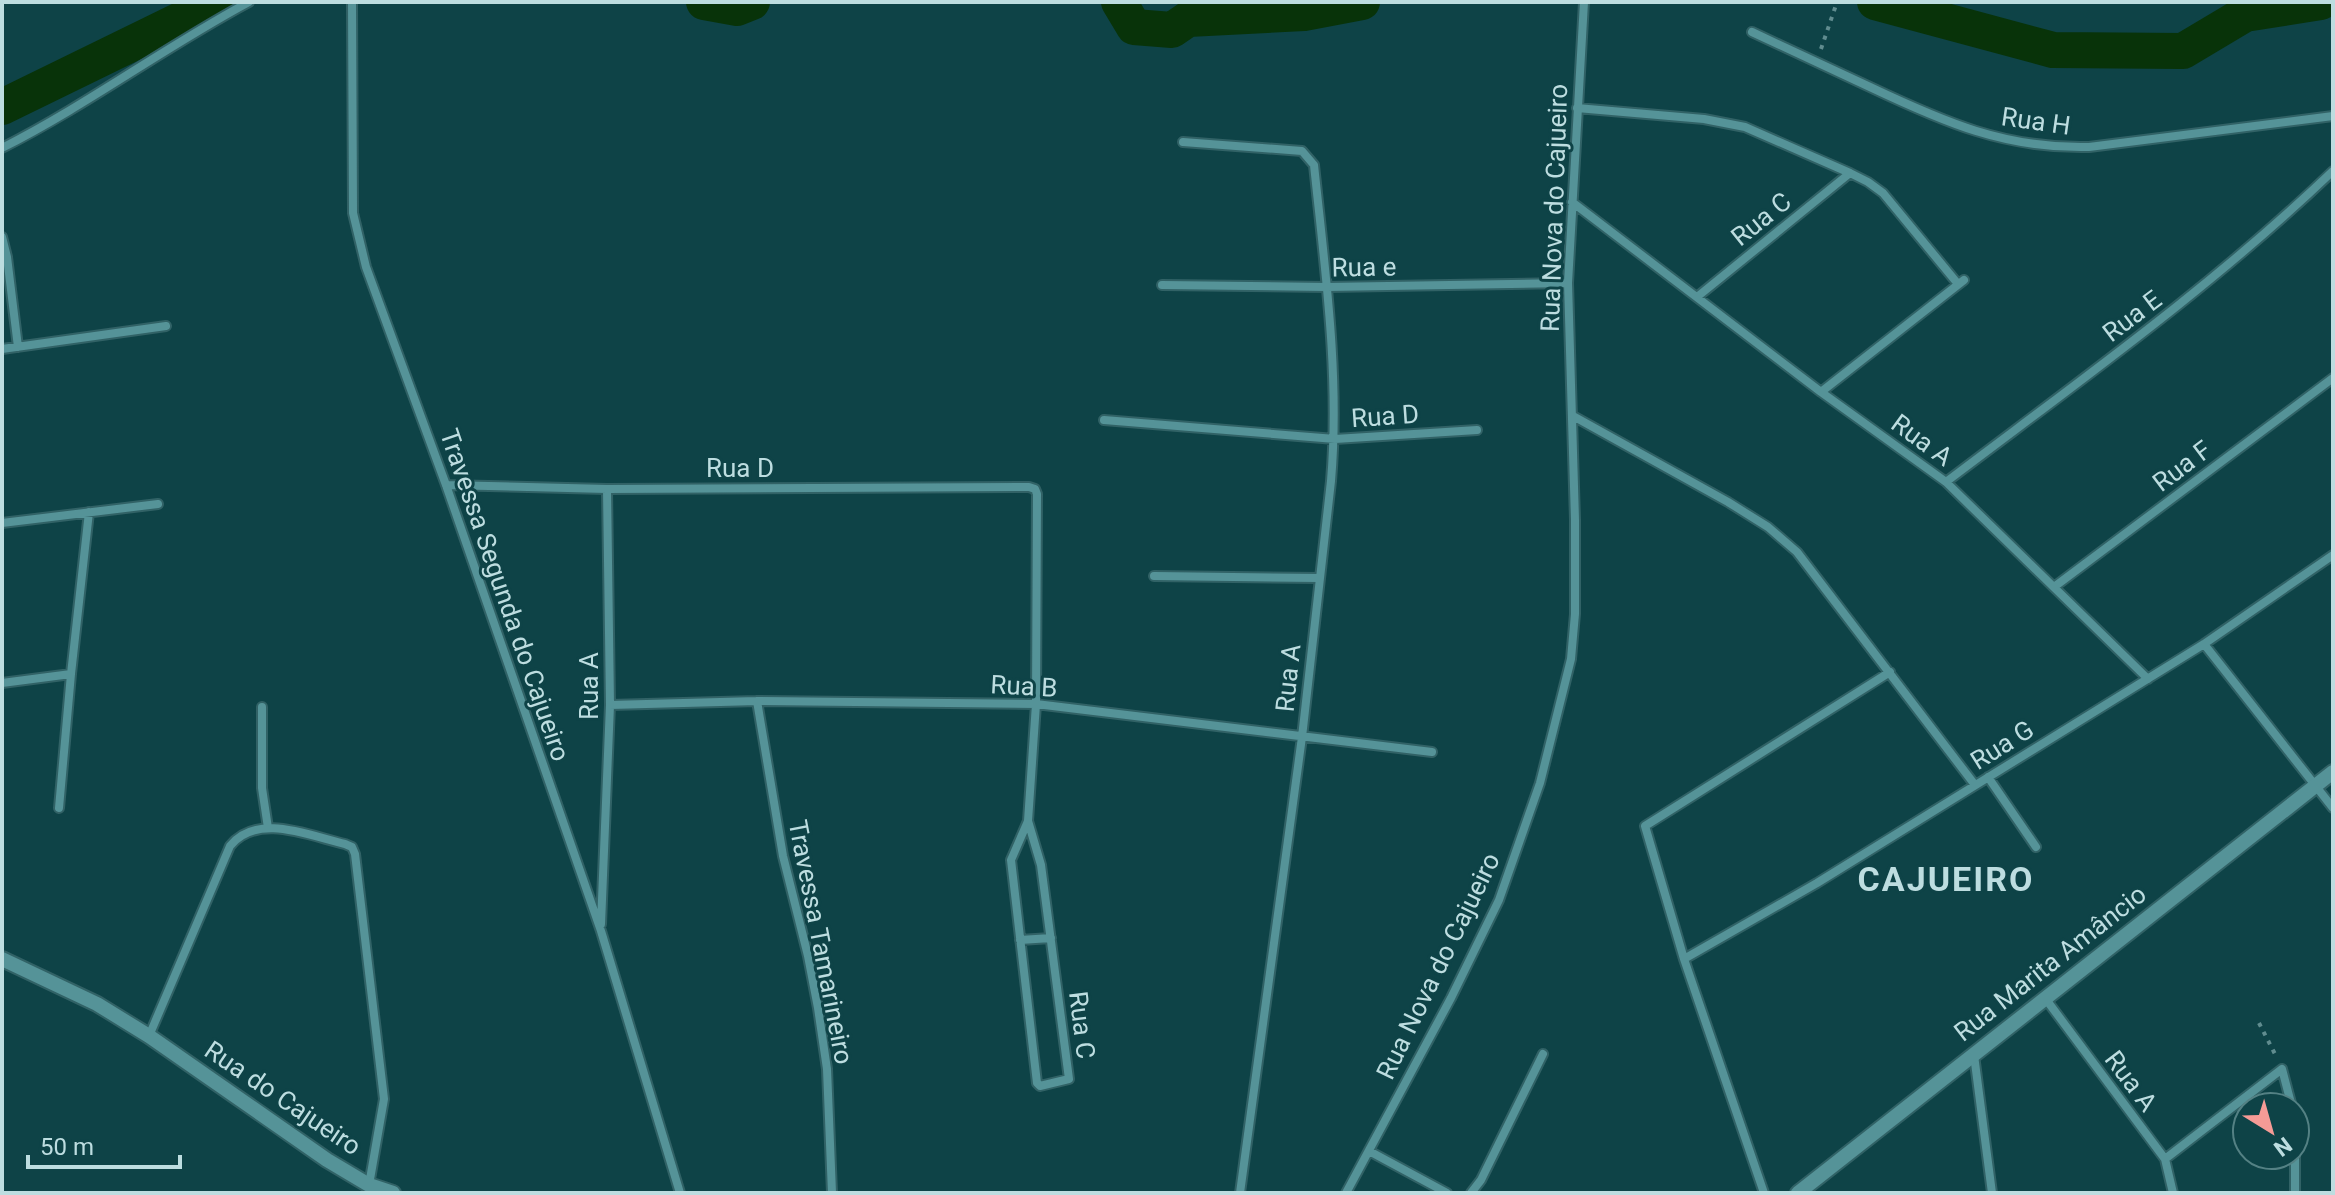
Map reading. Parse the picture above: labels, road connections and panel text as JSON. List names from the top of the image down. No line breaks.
{"streets":{"street":["Rua H","Rua Nova do Cajueiro","Rua C","Rua e","Rua E","Rua D","Rua A","Rua F","Travessa Segunda do Cajueiro","Rua B","Rua G","Travessa Tamarineiro","Rua Marita Amâncio","Rua do Cajueiro"]},"crossings":[["Rua Nova do Cajueiro","Rua e"],["Rua Nova do Cajueiro","Rua A"],["Rua C","Rua D"],["Rua C","Rua A"],["Rua C","Rua B"],["Rua e","Rua A"],["Rua E","Rua A"],["Rua D","Rua A"],["Rua D","Travessa Segunda do Cajueiro"],["Rua A","Rua F"],["Rua A","Travessa Segunda do Cajueiro"],["Rua A","Rua B"],["Rua A","Rua G"],["Rua A","Rua Marita Amâncio"],["Rua B","Travessa Tamarineiro"]],"districts":["CAJUEIRO"],"scale_bar":"50 m","north":"bottom right"}
